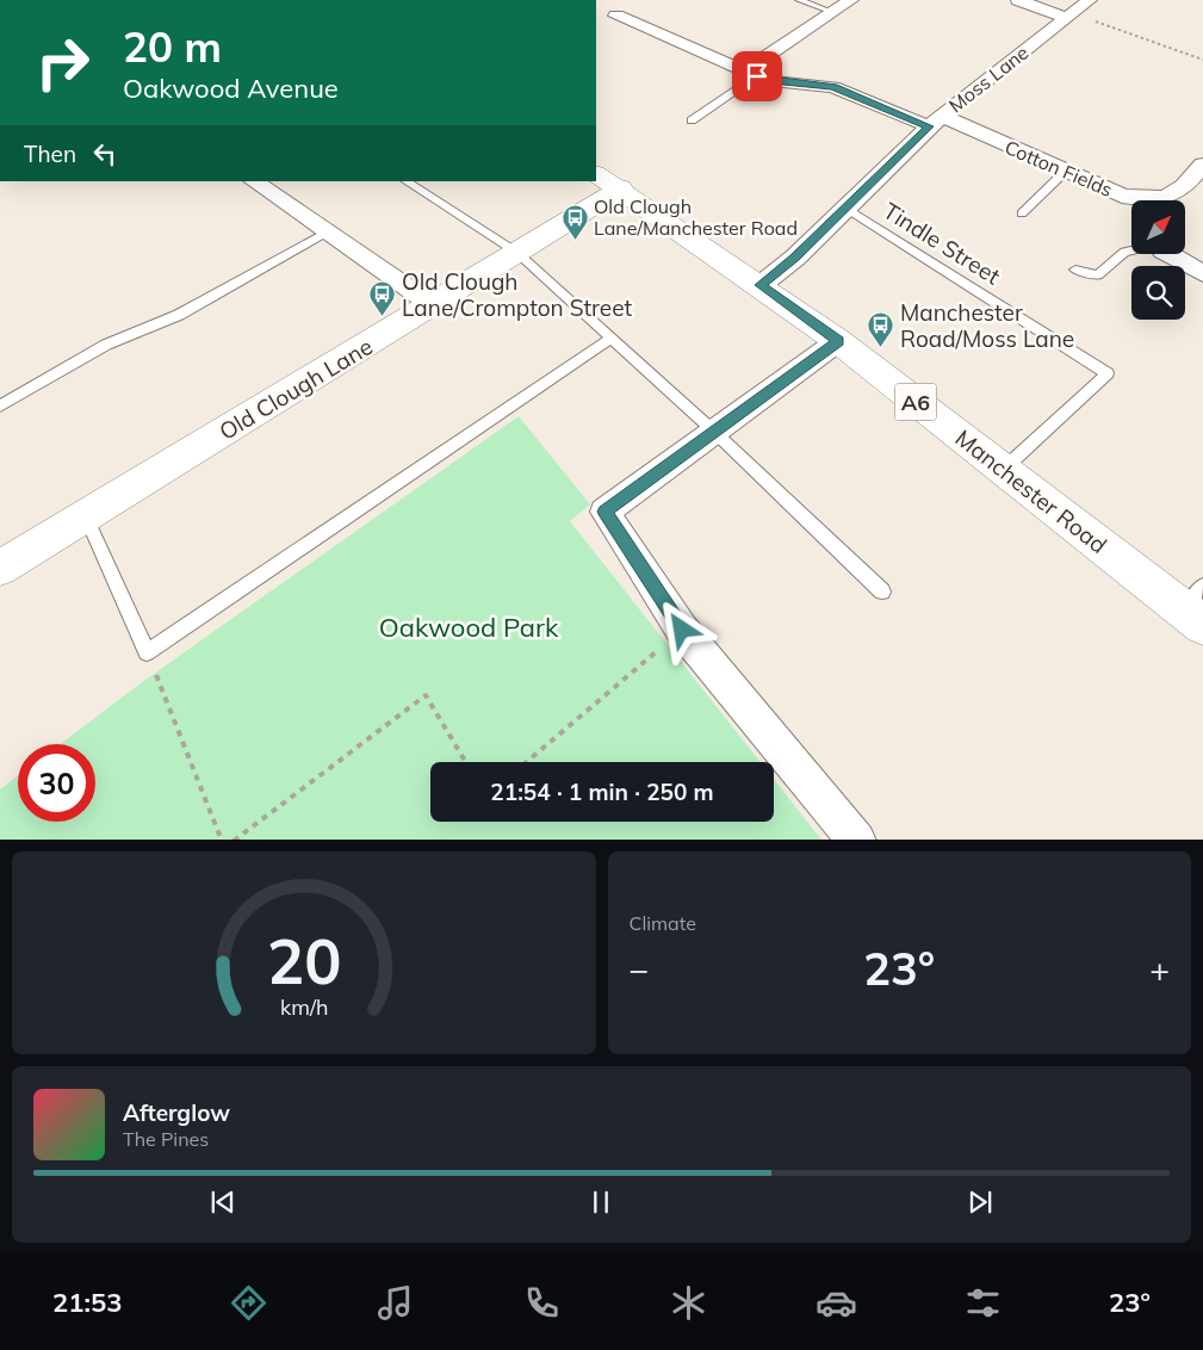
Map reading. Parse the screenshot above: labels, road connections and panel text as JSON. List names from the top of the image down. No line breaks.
{"streets":{"street":["Moss Lane","Cotton Fields","Old Clough Lane","A6","Manchester Road"],"lane":["Tindle Street"]},"crossings":[["Moss Lane","Cotton Fields"],["Moss Lane","Tindle Street"],["Moss Lane","Manchester Road"],["Tindle Street","Manchester Road"],["Old Clough Lane","Manchester Road"]],"parks":["Oakwood Park"],"places":{"bus stop":["Old Clough Lane/Manchester Road","Old Clough Lane/Crompton Street","Manchester Road/Moss Lane"]},"north":"top right","page":{"turn":["20 m","Oakwood Avenue"],"then":"Then","limit":"30","trip":"21:54 · 1 min · 250 m","tile":"Climate","heat":["−","23°","+"],"song":["Afterglow","The Pines"],"tabs":["21:53","23°"],"gauge":["20","km/h"]}}
